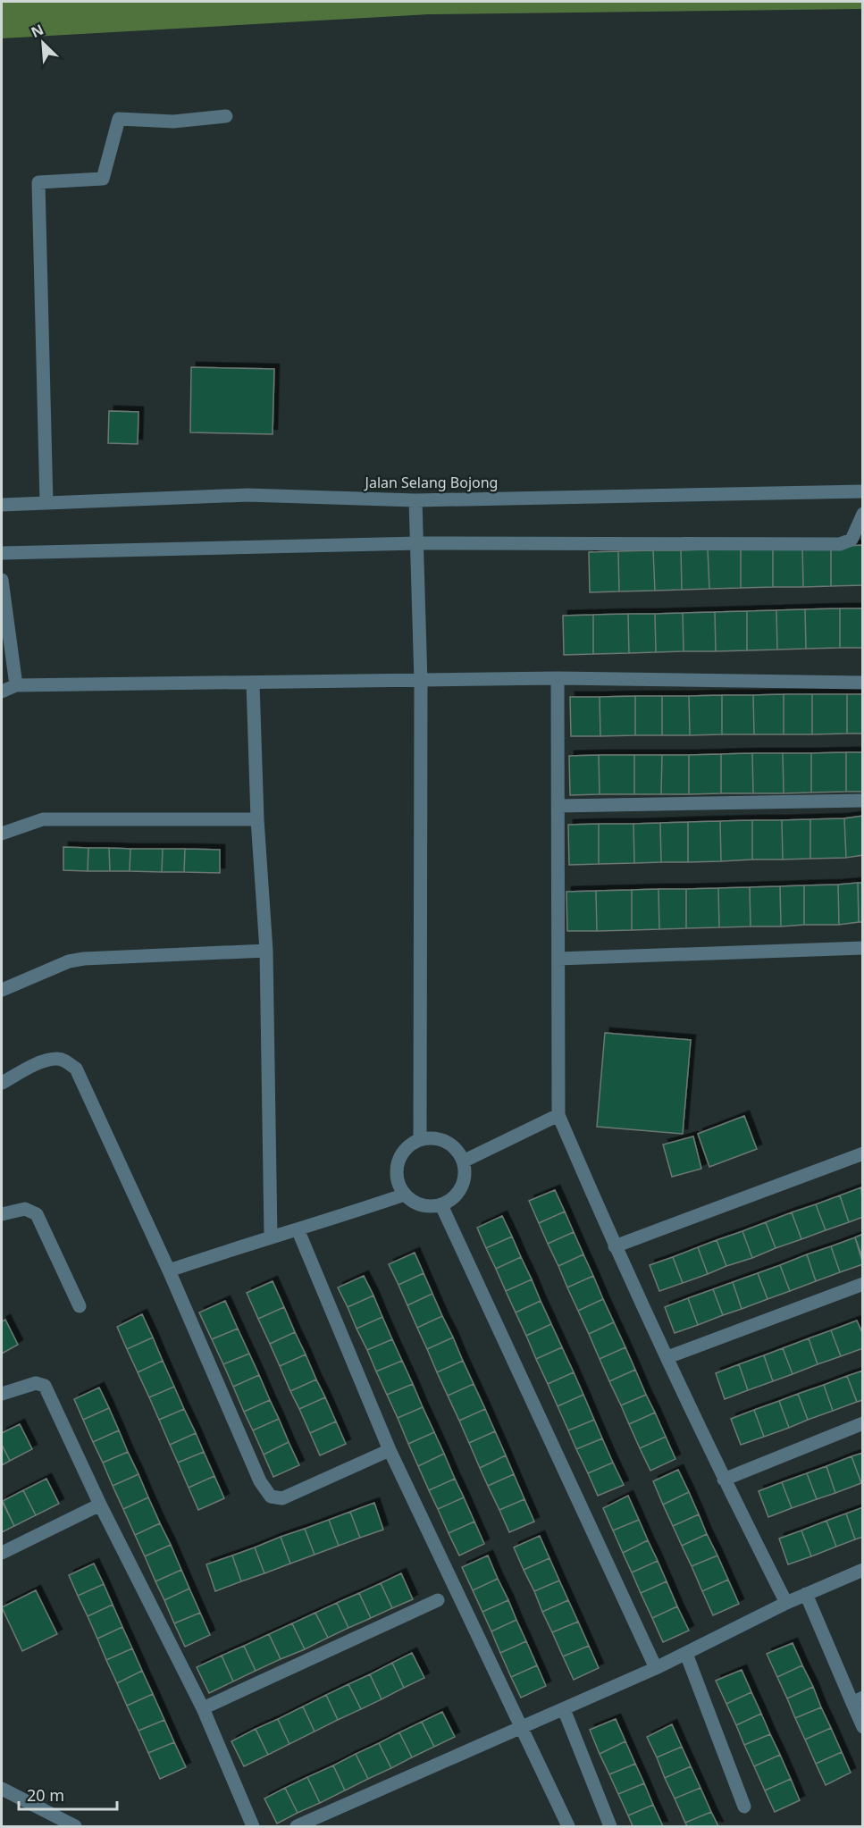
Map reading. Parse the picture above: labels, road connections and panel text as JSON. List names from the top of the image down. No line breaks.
{"streets":{"street":["Jalan Selang Bojong"]},"scale_bar":"20 m","north":"top left"}
